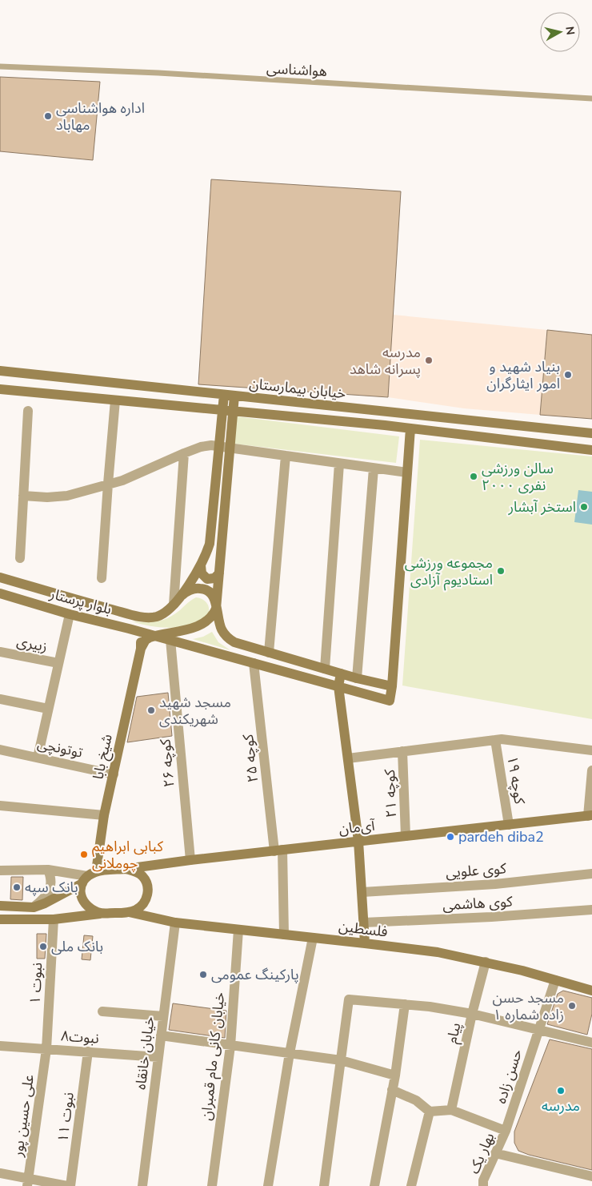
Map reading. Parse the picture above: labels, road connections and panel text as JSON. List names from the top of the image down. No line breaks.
{"streets":{"street":["خیابان بیمارستان","بلوار پرستار","زبیری","توتونچی","شیخ بابا","کوچه ۲۵","کوچه ۲۶","کوچه ۱۹","کوچه ۲۱","آی‌مان","کوی علویی","کوی هاشمی","فلسطین","نبوت ۱","پیام","نبوت۸","خیابان خانقاه","خیابان کانی مام قمبران","حسن زاده","علی حسین پور","نبوت ۱۱","بهار یک"],"lane":["هواشناسی"]},"crossings":[["بلوار پرستار","کوچه ۲۵"],["بلوار پرستار","کوچه ۲۶"],["توتونچی","شیخ بابا"],["شیخ بابا","آی‌مان"],["شیخ بابا","فلسطین"],["کوچه ۲۵","آی‌مان"],["کوچه ۲۵","فلسطین"],["کوچه ۲۶","آی‌مان"],["کوچه ۱۹","آی‌مان"],["کوچه ۲۱","آی‌مان"],["آی‌مان","فلسطین"],["فلسطین","پیام"],["فلسطین","خیابان خانقاه"],["فلسطین","خیابان کانی مام قمبران"],["فلسطین","حسن زاده"],["نبوت ۱","نبوت۸"],["نبوت ۱","علی حسین پور"],["نبوت۸","خیابان خانقاه"],["نبوت۸","علی حسین پور"],["نبوت۸","نبوت ۱۱"],["حسن زاده","بهار یک"]],"places":["اداره هواشناسی مهاباد","مدرسه پسرانه شاهد","بنیاد شهید و امور ایثارگران","سالن ورزشی ۲۰۰۰ نفری","استخر آبشار","مجموعه ورزشی استادیوم آزادی","مسجد شهید شهریکندی","pardeh diba2","کبابی ابراهیم چوملانی","بانک سپه","بانک ملی","پارکینگ عمومی","مسجد حسن زاده شماره ۱","مدرسه"],"north":"right"}
